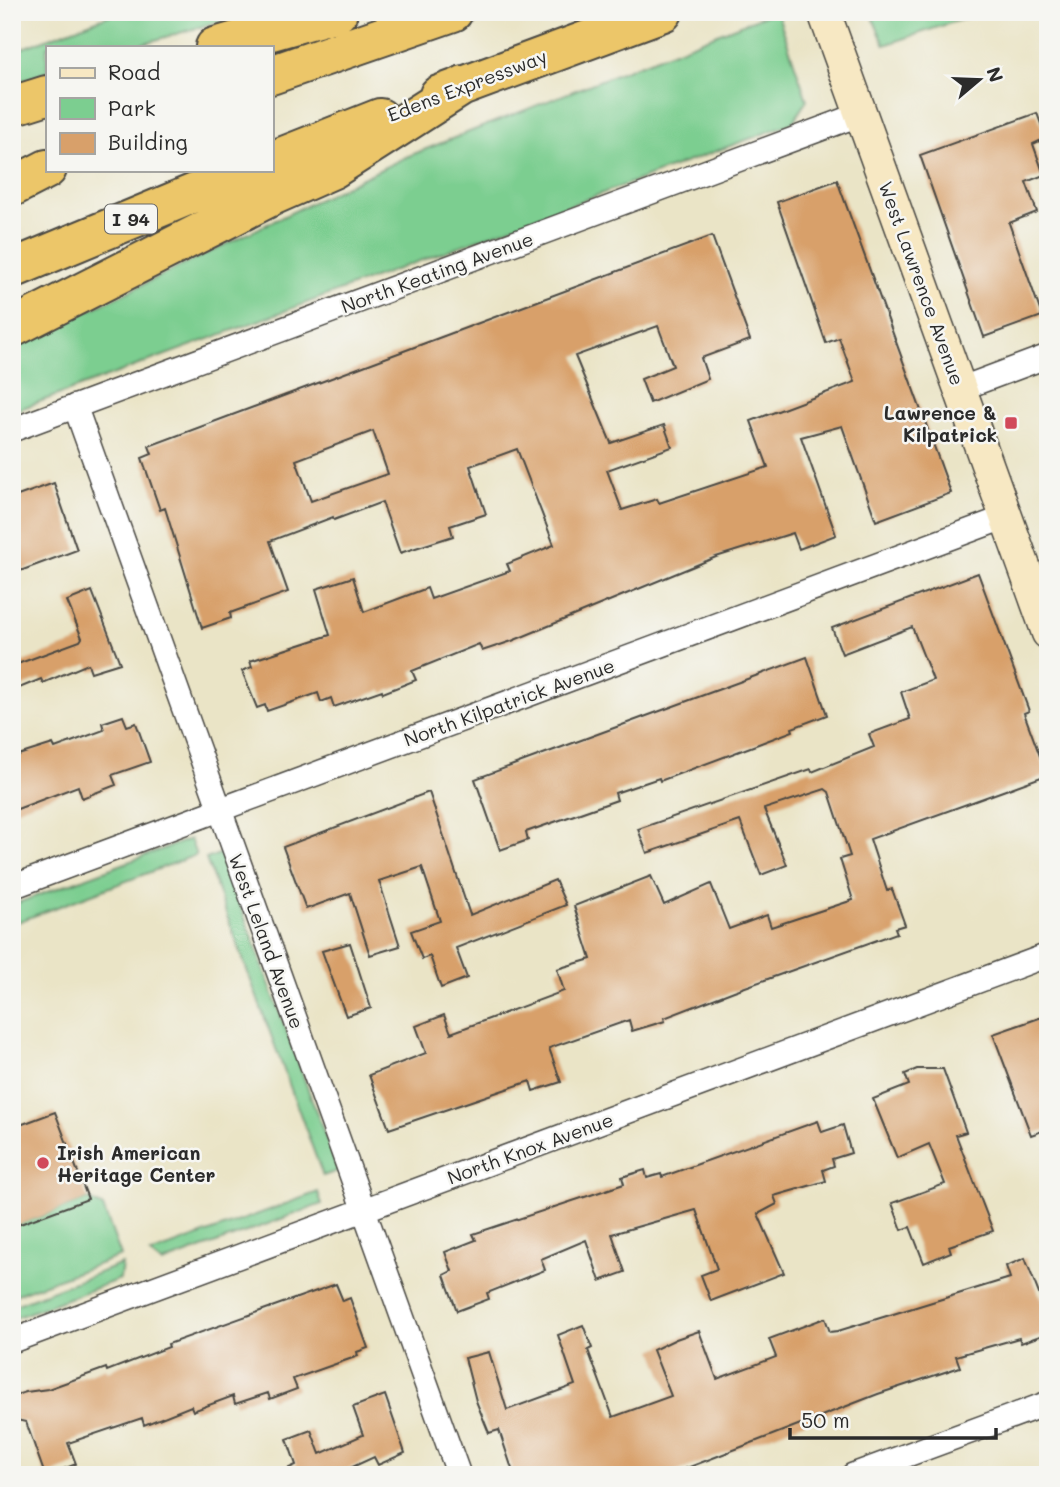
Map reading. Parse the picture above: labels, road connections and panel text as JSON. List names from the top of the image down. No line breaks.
{"streets":{"highway":["Edens Expressway","I 94"],"main road":["West Lawrence Avenue"],"street":["North Keating Avenue","North Kilpatrick Avenue","West Leland Avenue","North Knox Avenue"]},"crossings":[["North Keating Avenue","West Lawrence Avenue"],["North Keating Avenue","West Leland Avenue"],["West Lawrence Avenue","North Kilpatrick Avenue"],["North Kilpatrick Avenue","West Leland Avenue"],["West Leland Avenue","North Knox Avenue"]],"places":{"transit":["Lawrence & Kilpatrick"],"other":["Irish American Heritage Center"]},"legend":["Road","Park","Building"],"scale_bar":"50 m","north":"right"}
